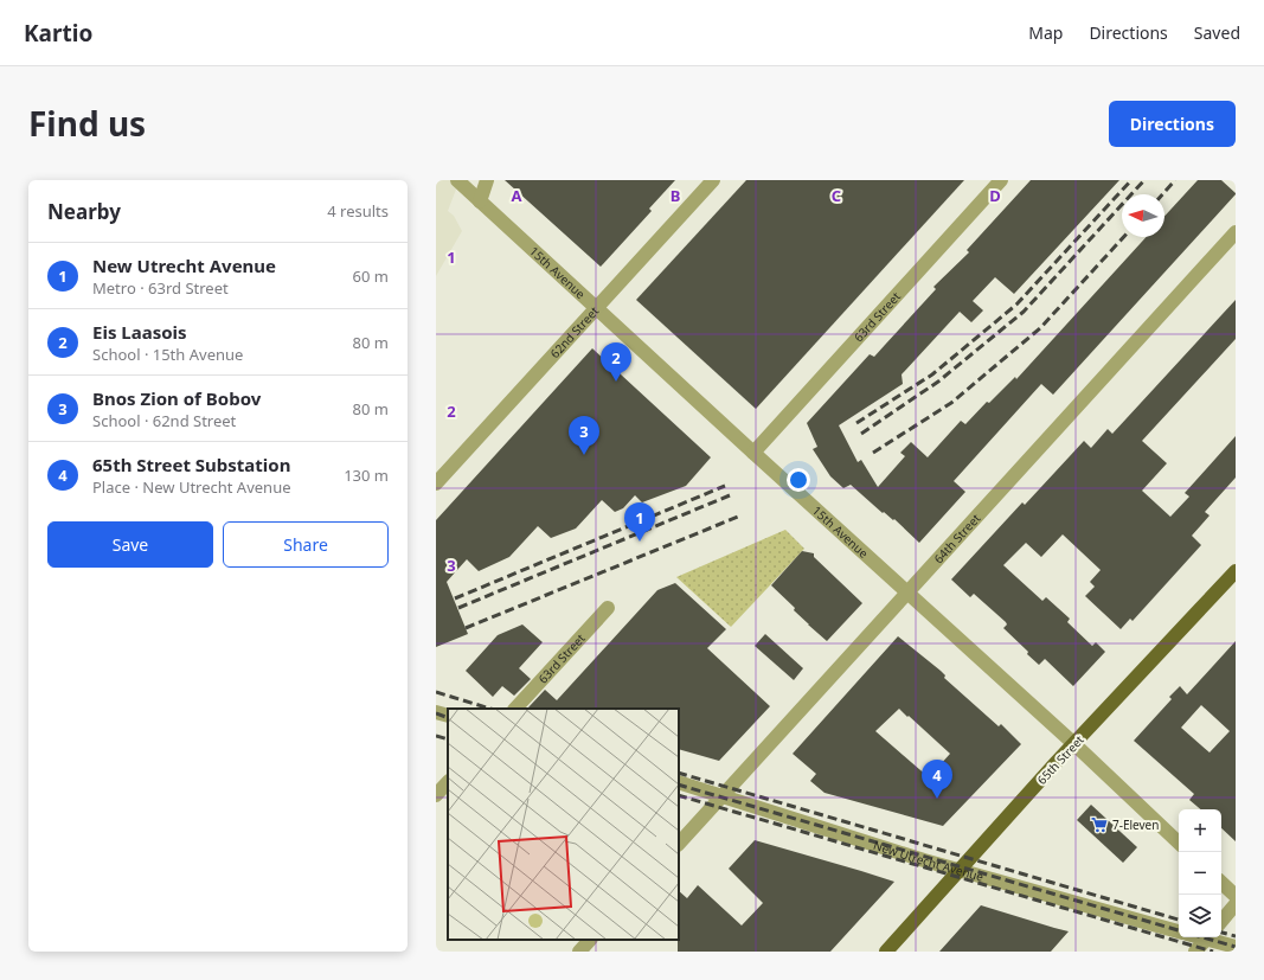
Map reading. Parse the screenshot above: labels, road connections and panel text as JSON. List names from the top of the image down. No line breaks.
{"streets":{"main road":["65th Street"],"street":["15th Avenue","63rd Street","62nd Street","64th Street","New Utrecht Avenue"]},"crossings":[["15th Avenue","63rd Street"],["15th Avenue","62nd Street"],["15th Avenue","64th Street"],["15th Avenue","65th Street"],["64th Street","New Utrecht Avenue"],["65th Street","New Utrecht Avenue"]],"places":{"supermarket":["7-Eleven"]},"north":"left","page":{"header":"Kartio","nav":["Map","Directions","Saved"],"title":"Find us","buttons":["Directions",["Save","Share"]],"heading":["Nearby","4 results"],"list":[{"mark":"1","name":"New Utrecht Avenue","note":"Metro · 63rd Street","value":"60 m"},{"mark":"2","name":"Eis Laasois","note":"School · 15th Avenue","value":"80 m"},{"mark":"3","name":"Bnos Zion of Bobov","note":"School · 62nd Street","value":"80 m"},{"mark":"4","name":"65th Street Substation","note":"Place · New Utrecht Avenue","value":"130 m"}],"pins":["2","3","1","4"],"map_buttons":["+","−"]},"grid":{"columns":["A","B","C","D"],"rows":["1","2","3"]}}
